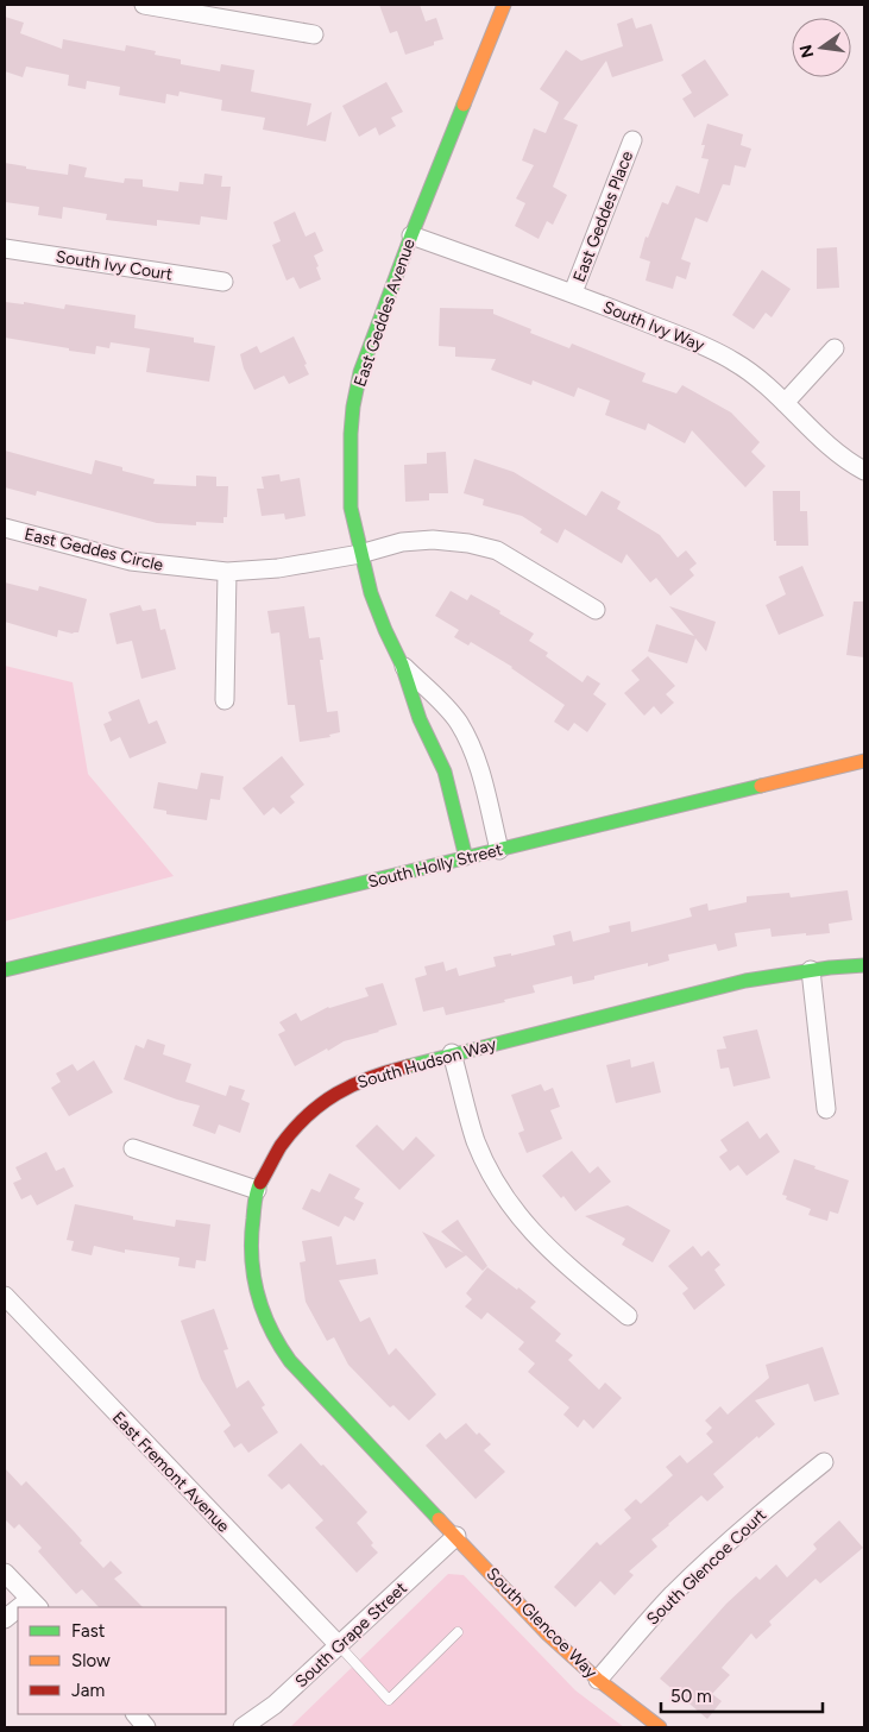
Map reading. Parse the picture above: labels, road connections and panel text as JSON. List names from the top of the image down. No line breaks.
{"streets":{"street":["East Geddes Place","South Ivy Court","East Geddes Avenue","South Ivy Way","East Geddes Circle","South Holly Street","South Hudson Way","East Fremont Avenue","South Glencoe Court","South Glencoe Way","South Grape Street"]},"crossings":[["East Geddes Place","South Ivy Way"],["East Geddes Avenue","South Ivy Way"],["East Geddes Avenue","East Geddes Circle"],["East Geddes Avenue","South Holly Street"],["South Hudson Way","South Glencoe Way"],["South Hudson Way","South Grape Street"],["East Fremont Avenue","South Grape Street"],["South Glencoe Court","South Glencoe Way"],["South Glencoe Way","South Grape Street"]],"legend":["Fast","Slow","Jam"],"scale_bar":"50 m","north":"left"}
